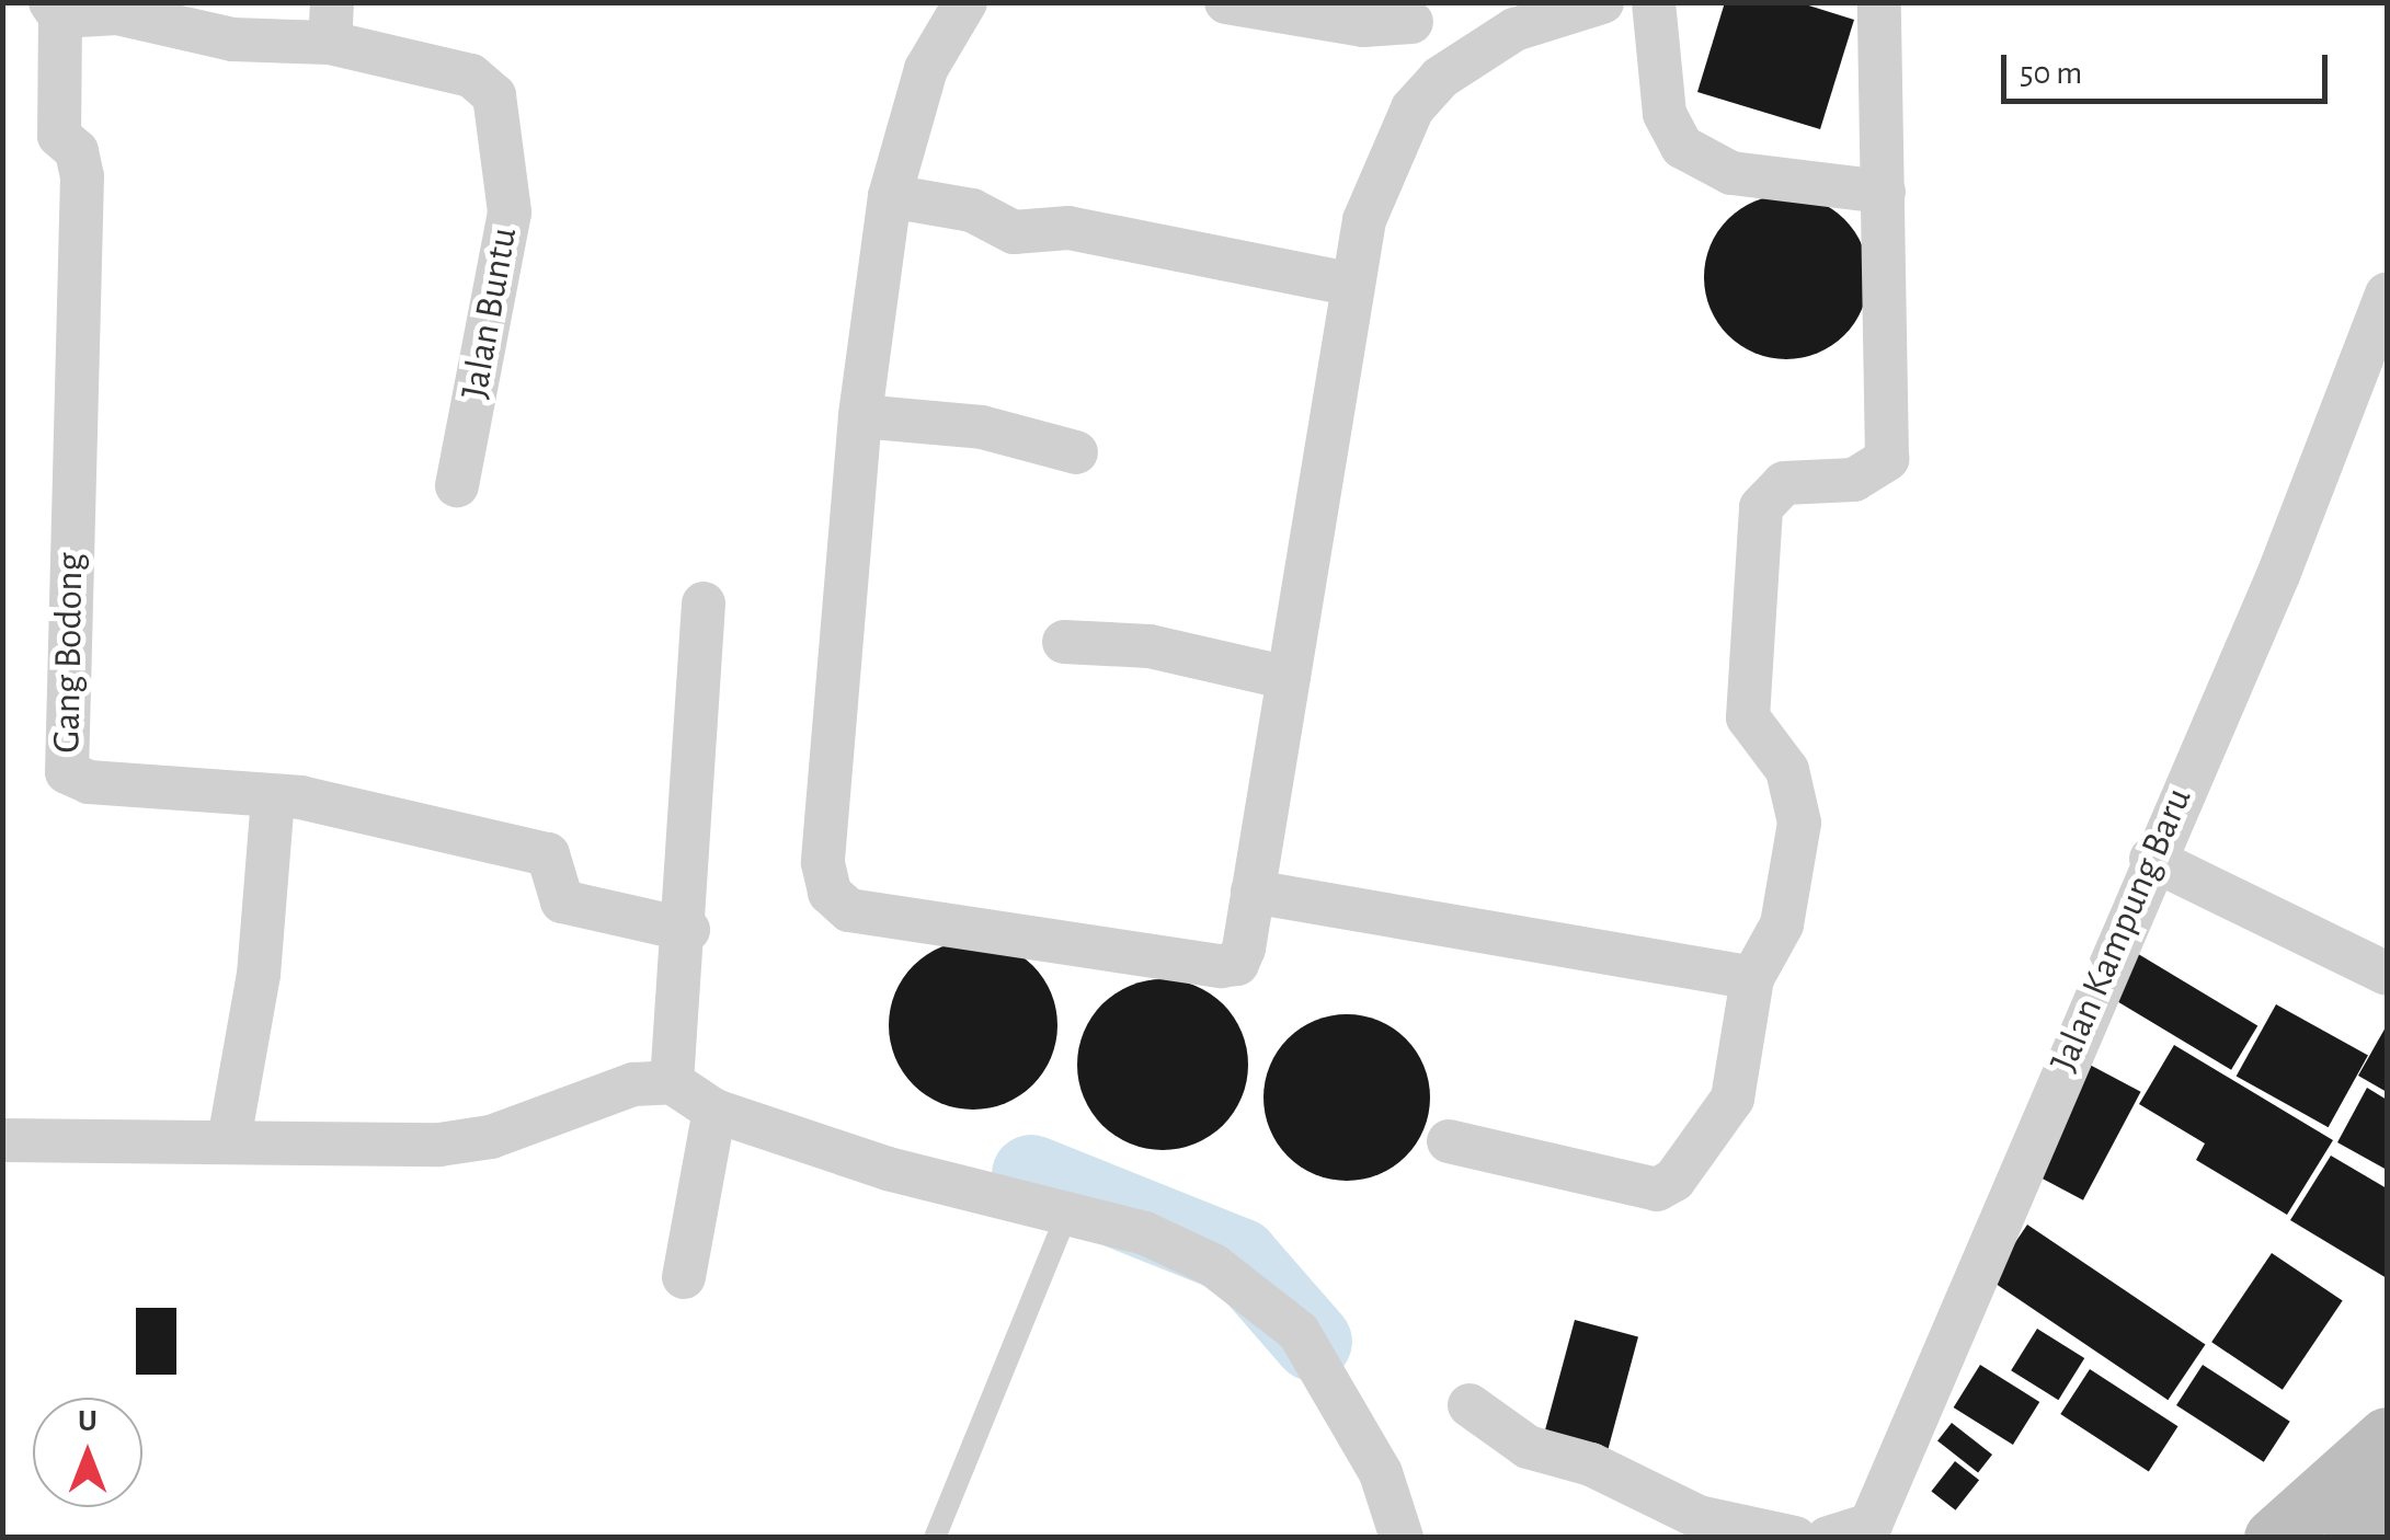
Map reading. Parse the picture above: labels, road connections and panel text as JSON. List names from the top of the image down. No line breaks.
{"streets":{"street":["Jalan Buntu","Gang Bodong","Jalan Kampung Baru"]},"crossings":[["Jalan Buntu","Gang Bodong"]],"scale_bar":"50 m","north":"top"}
